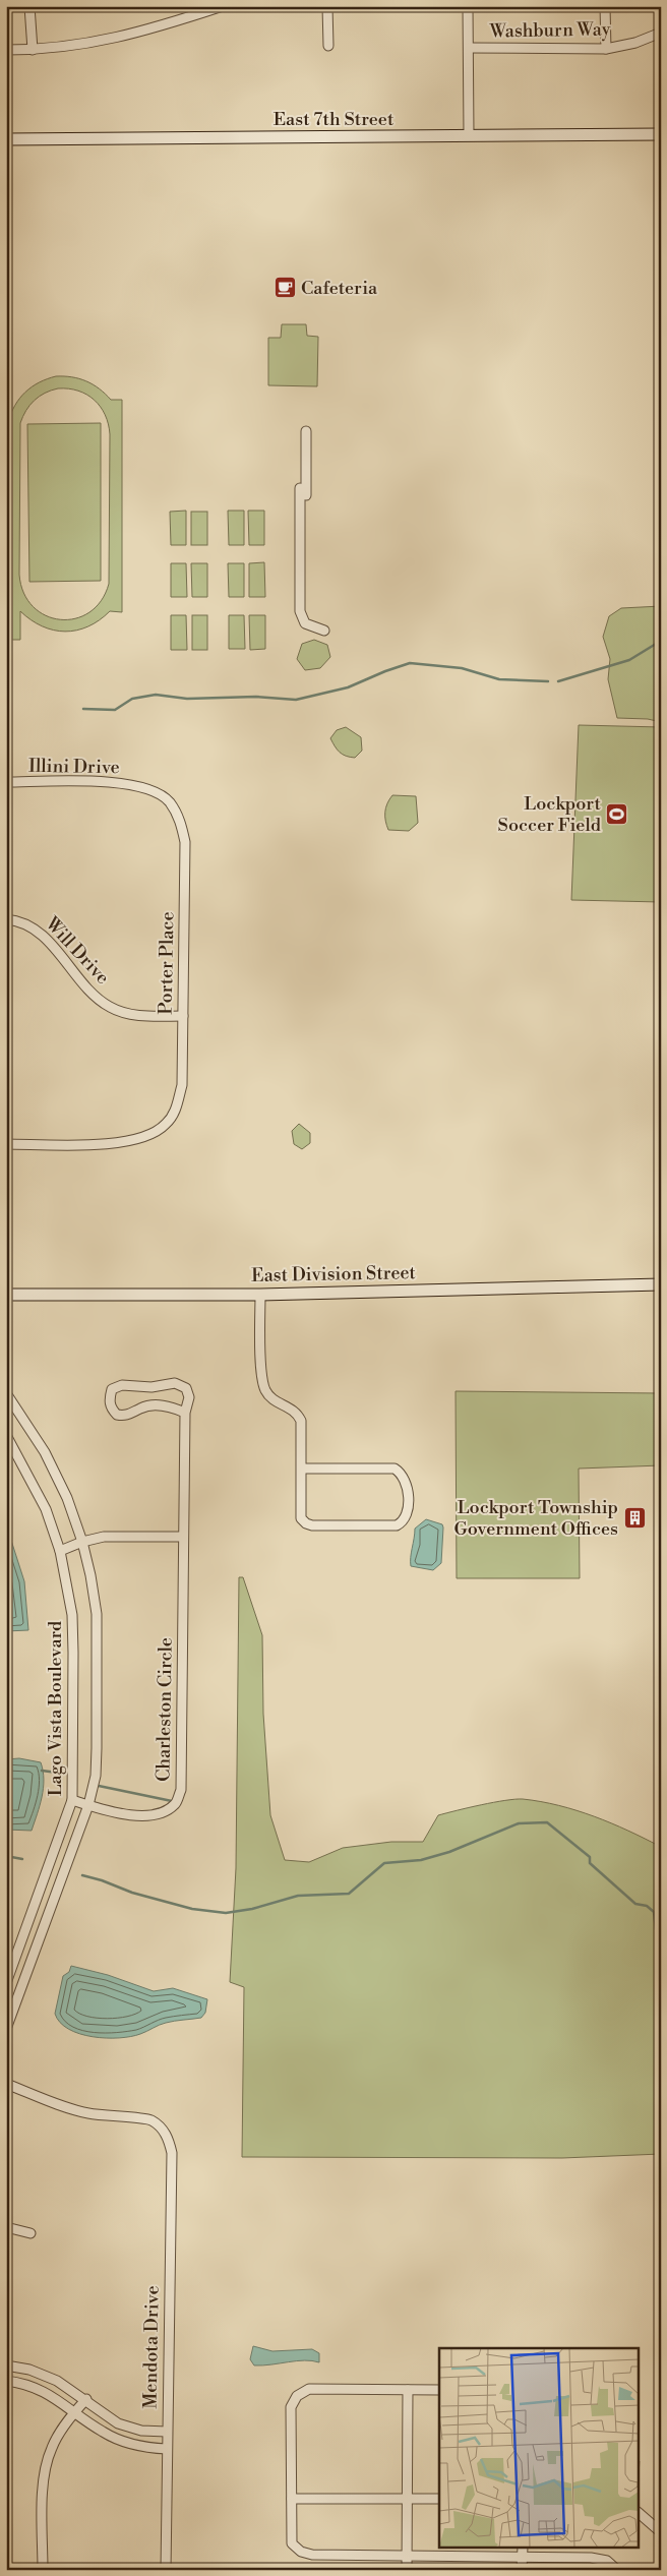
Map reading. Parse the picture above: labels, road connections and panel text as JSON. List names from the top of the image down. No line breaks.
{"streets":{"street":["Washburn Way","East 7th Street","Illini Drive","Will Drive","Porter Place","East Division Street","Lago Vista Boulevard","Charleston Circle","Mendota Drive"]},"crossings":[["Illini Drive","Porter Place"],["Will Drive","Porter Place"],["Lago Vista Boulevard","Charleston Circle"]],"places":{"cafe":["Cafeteria"],"sports":["Lockport Soccer Field"],"building":["Lockport Township Government Offices"]}}
